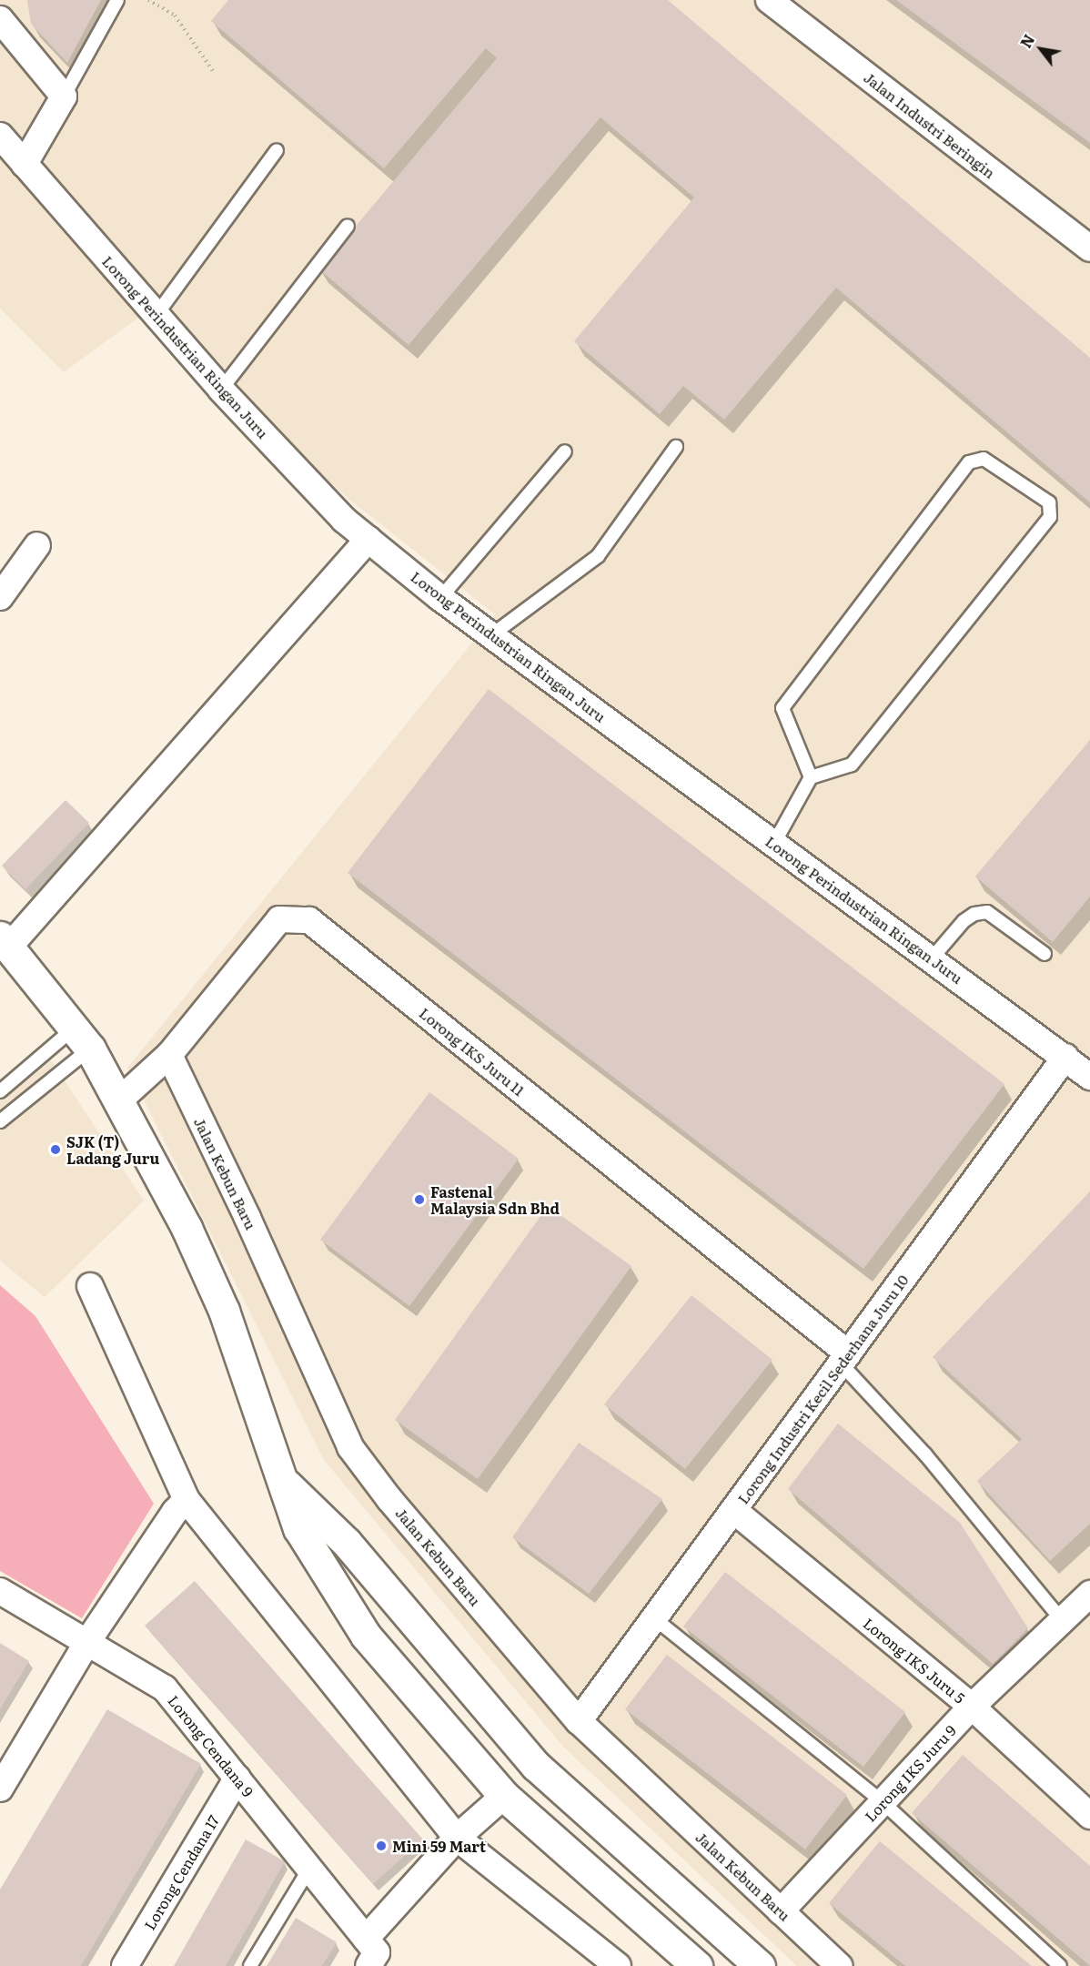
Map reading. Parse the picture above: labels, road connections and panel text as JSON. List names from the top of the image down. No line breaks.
{"streets":{"street":["Jalan Industri Beringin","Lorong Perindustrian Ringan Juru","Lorong IKS Juru 11","Jalan Kebun Baru","Lorong Industri Kecil Sederhana Juru 10","Lorong IKS Juru 5","Lorong Cendana 9","Lorong IKS Juru 9","Lorong Cendana 17"]},"crossings":[["Lorong Perindustrian Ringan Juru","Lorong Industri Kecil Sederhana Juru 10"],["Lorong IKS Juru 11","Jalan Kebun Baru"],["Lorong IKS Juru 11","Lorong Industri Kecil Sederhana Juru 10"],["Jalan Kebun Baru","Lorong Industri Kecil Sederhana Juru 10"],["Jalan Kebun Baru","Lorong IKS Juru 9"],["Lorong Industri Kecil Sederhana Juru 10","Lorong IKS Juru 5"],["Lorong IKS Juru 5","Lorong IKS Juru 9"],["Lorong Cendana 9","Lorong Cendana 17"]],"places":["SJK (T) Ladang Juru","Fastenal Malaysia Sdn Bhd","Mini 59 Mart"],"north":"top left"}
